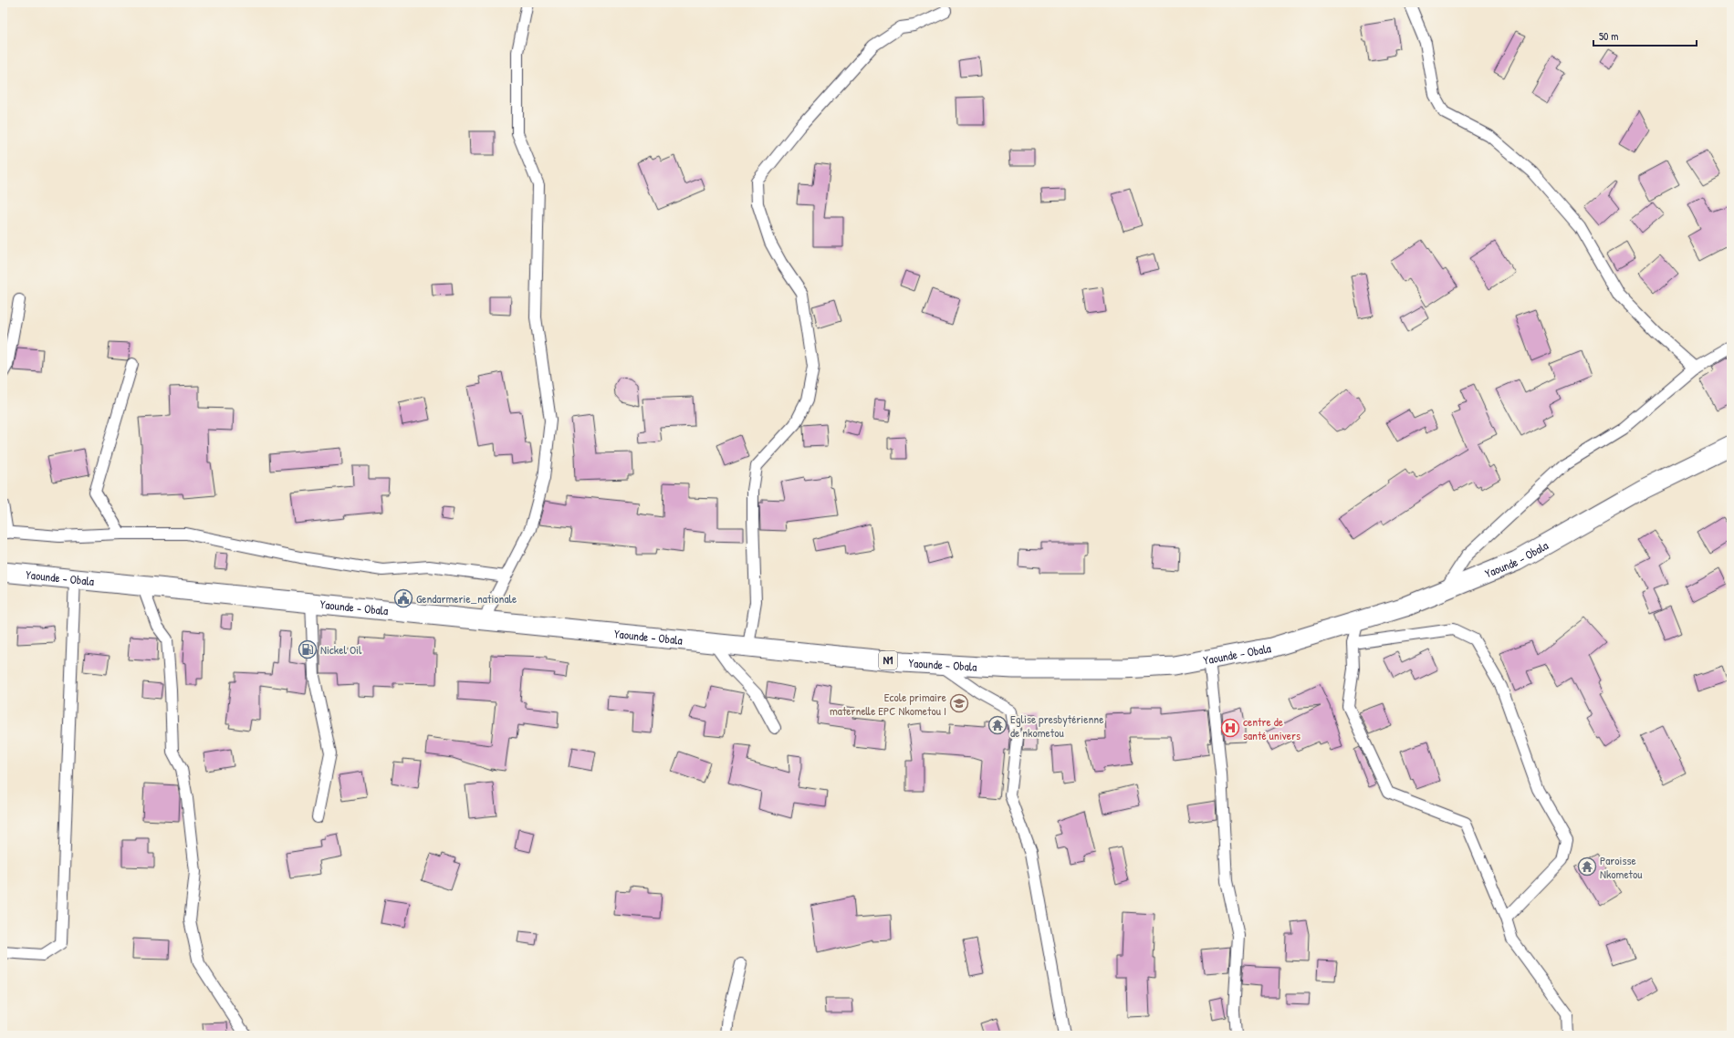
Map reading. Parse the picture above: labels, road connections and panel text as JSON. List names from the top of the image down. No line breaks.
{"streets":{"highway":["Yaounde - Obala","N1"]},"places":{"public building":["Gendarmerie_nationale"],"fuel station":["Nickel Oil"],"school or university":["Ecole primaire maternelle EPC Nkometou I"],"temple":["Eglise presbytérienne de nkometou","Paroisse Nkometou"],"hospital":["centre de santé univers"]},"scale_bar":"50 m"}
